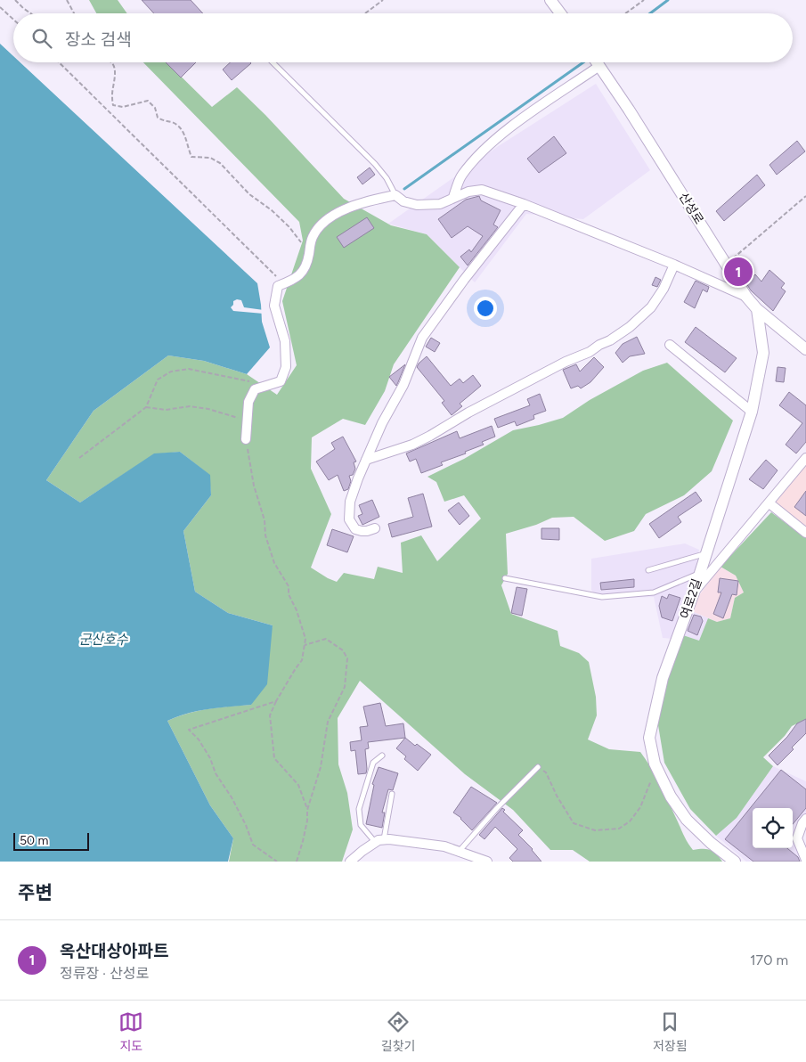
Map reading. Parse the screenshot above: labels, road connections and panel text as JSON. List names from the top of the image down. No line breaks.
{"streets":{"street":["산성로","여로2길"]},"crossings":[["산성로","여로2길"]],"water":["군산호수"],"scale_bar":"50 m","page":{"search":"장소 검색","pins":"1","scale":"50 m","heading":"주변","list":[{"mark":"1","name":"옥산대상아파트","note":"정류장 · 산성로","value":"170 m"}],"nav":["지도","길찾기","저장됨"]}}
